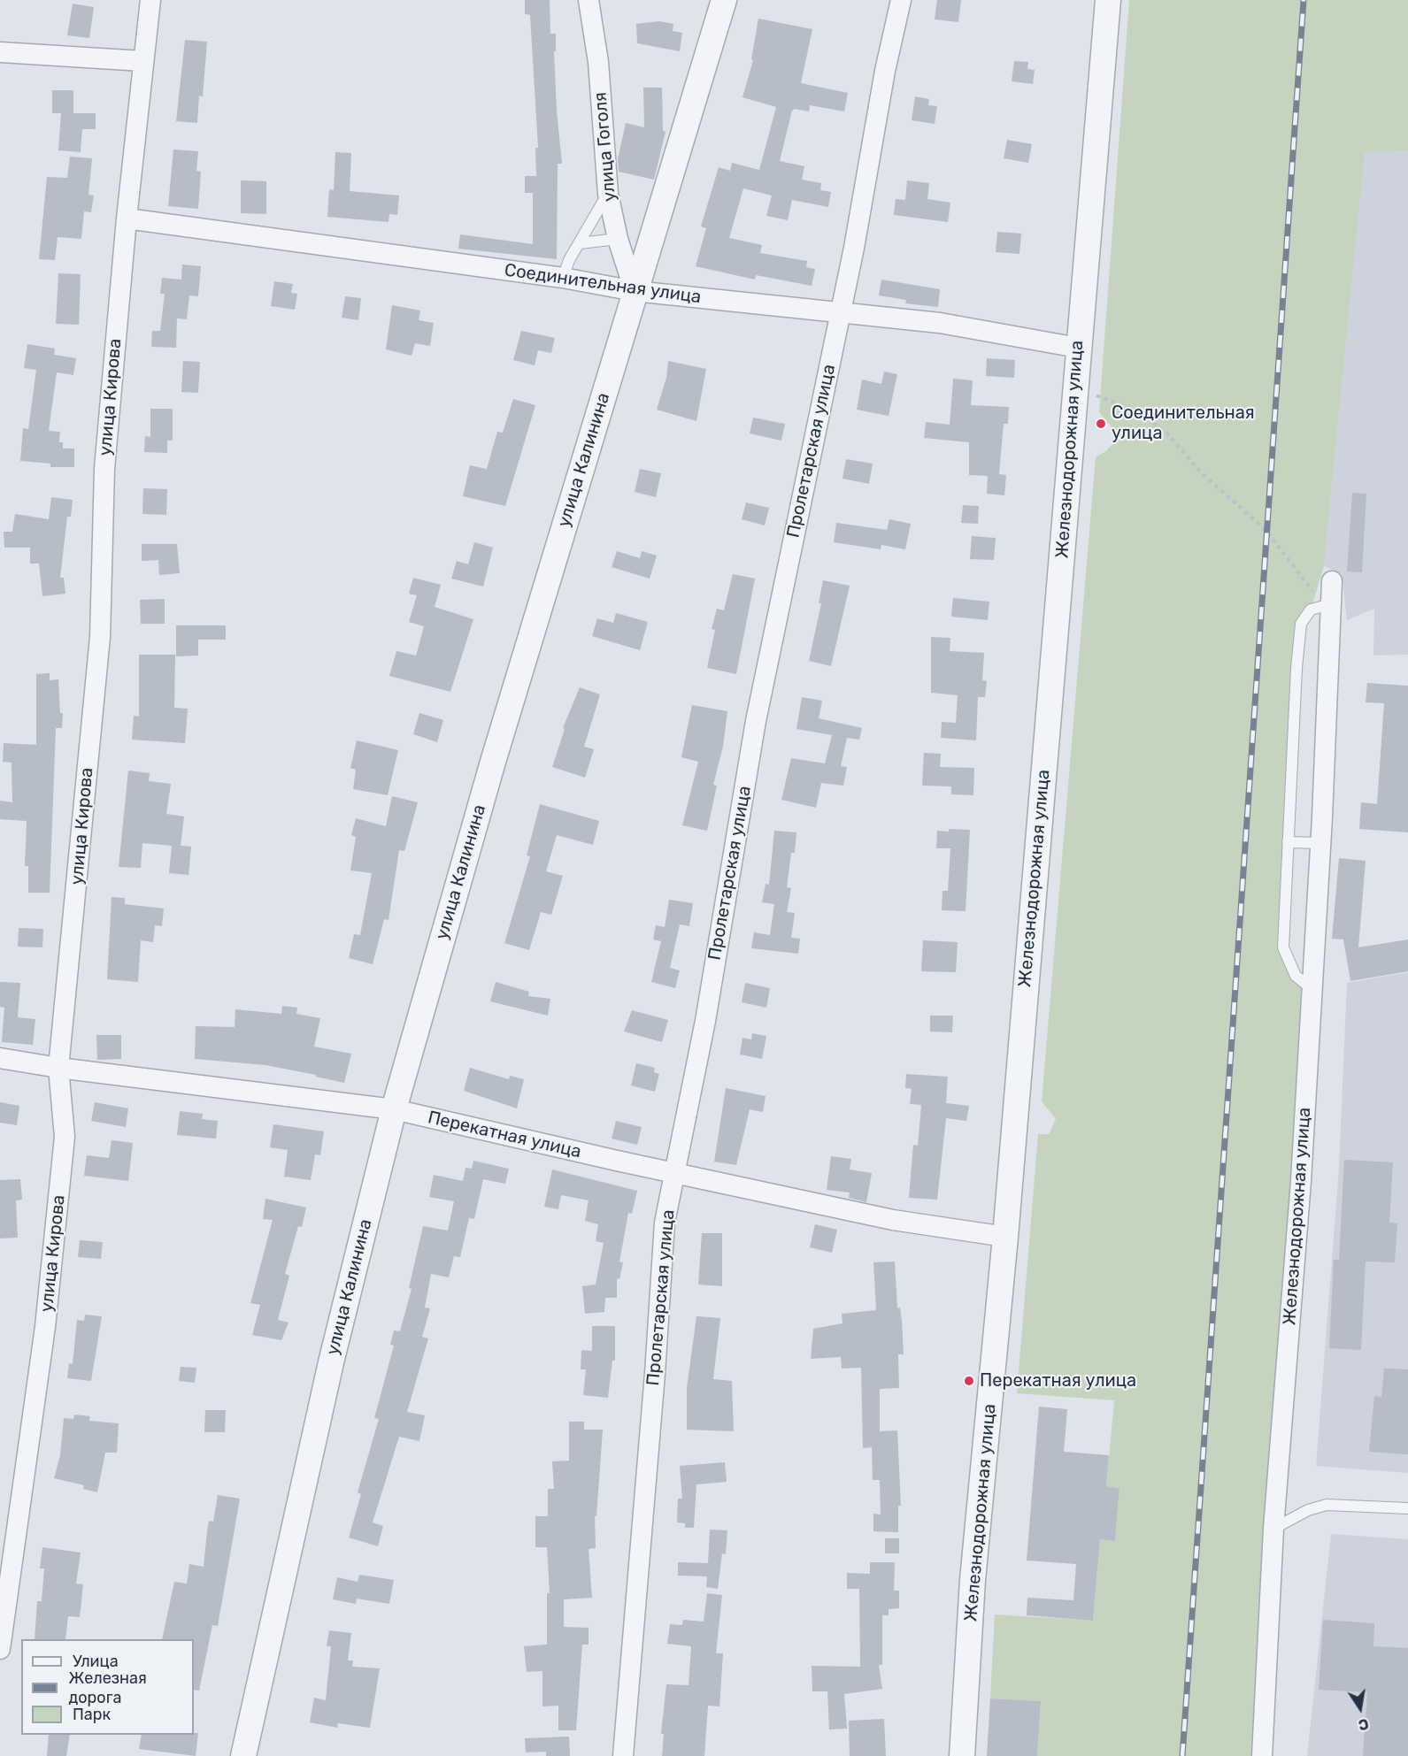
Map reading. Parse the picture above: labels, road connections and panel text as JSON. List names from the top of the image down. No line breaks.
{"streets":{"street":["улица Гоголя","Соединительная улица","улица Кирова","Железнодорожная улица","Пролетарская улица","улица Калинина","Перекатная улица"]},"crossings":[["улица Гоголя","Соединительная улица"],["улица Гоголя","улица Калинина"],["Соединительная улица","улица Кирова"],["Соединительная улица","Железнодорожная улица"],["Соединительная улица","Пролетарская улица"],["Соединительная улица","улица Калинина"],["улица Кирова","Перекатная улица"],["Железнодорожная улица","Перекатная улица"],["Пролетарская улица","Перекатная улица"],["улица Калинина","Перекатная улица"]],"places":["Соединительная улица","Перекатная улица"],"legend":["Улица","Железная дорога","Парк"],"north":"bottom"}
